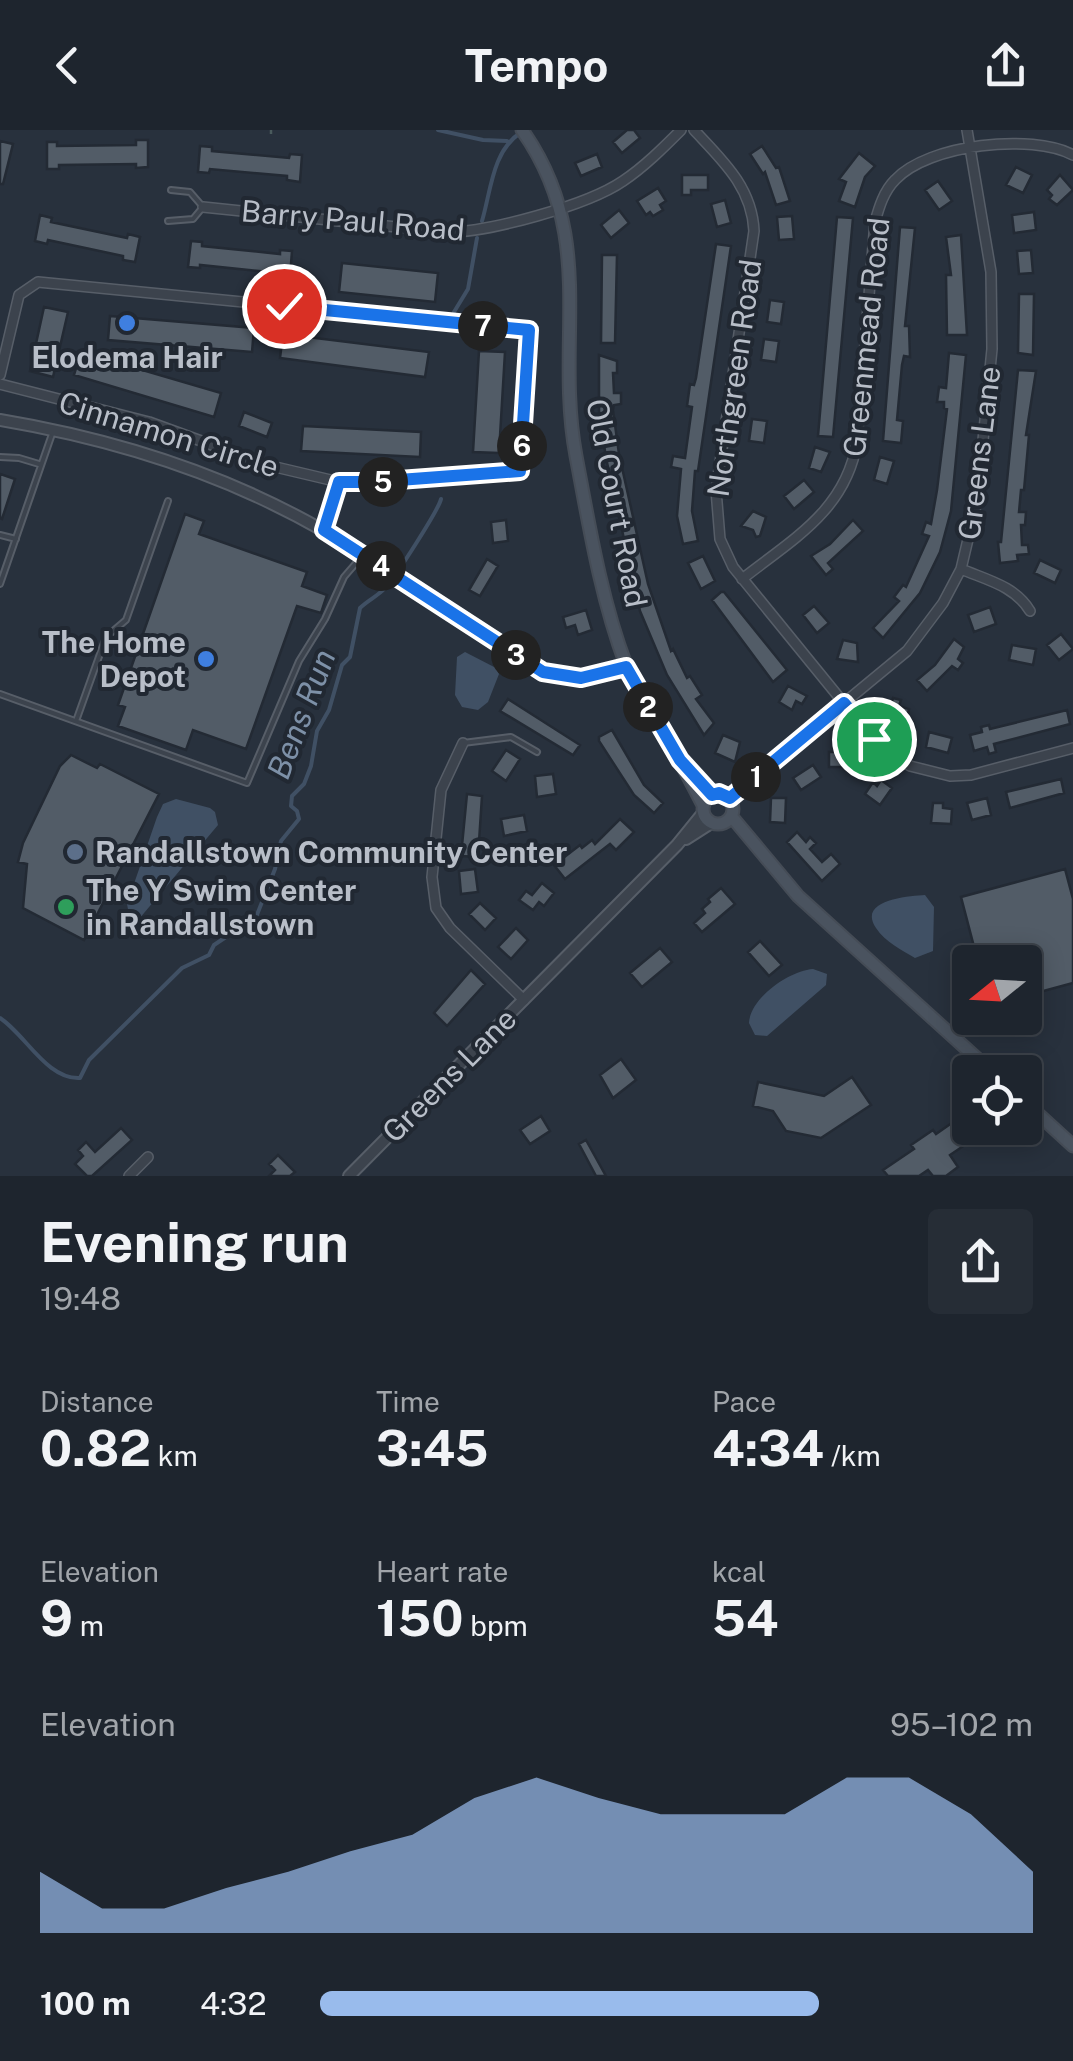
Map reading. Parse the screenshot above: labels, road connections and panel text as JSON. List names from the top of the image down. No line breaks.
{"streets":{"main road":["Old Court Road"],"street":["Barry Paul Road","Greenmead Road","Northgreen Road","Cinnamon Circle","Greens Lane"]},"crossings":[["Barry Paul Road","Old Court Road"],["Greenmead Road","Northgreen Road"],["Greenmead Road","Greens Lane"],["Northgreen Road","Greens Lane"],["Greens Lane","Old Court Road"]],"water":["Bens Run"],"places":["Elodema Hair","The Home Depot","Randallstown Community Center","The Y Swim Center in Randallstown"],"north":"left","page":{"header":"Tempo","pins":["7","6","5","4","3","2","1"],"heading":["Evening run","19:48"],"stats":[["Distance","0.82 km"],["Time","3:45"],["Pace","4:34 /km"],["Elevation","9 m"],["Heart rate","150 bpm"],["kcal","54"]],"chart":["Elevation","95–102 m"],"list":[{"name":"100 m","note":"4:32"}]}}
